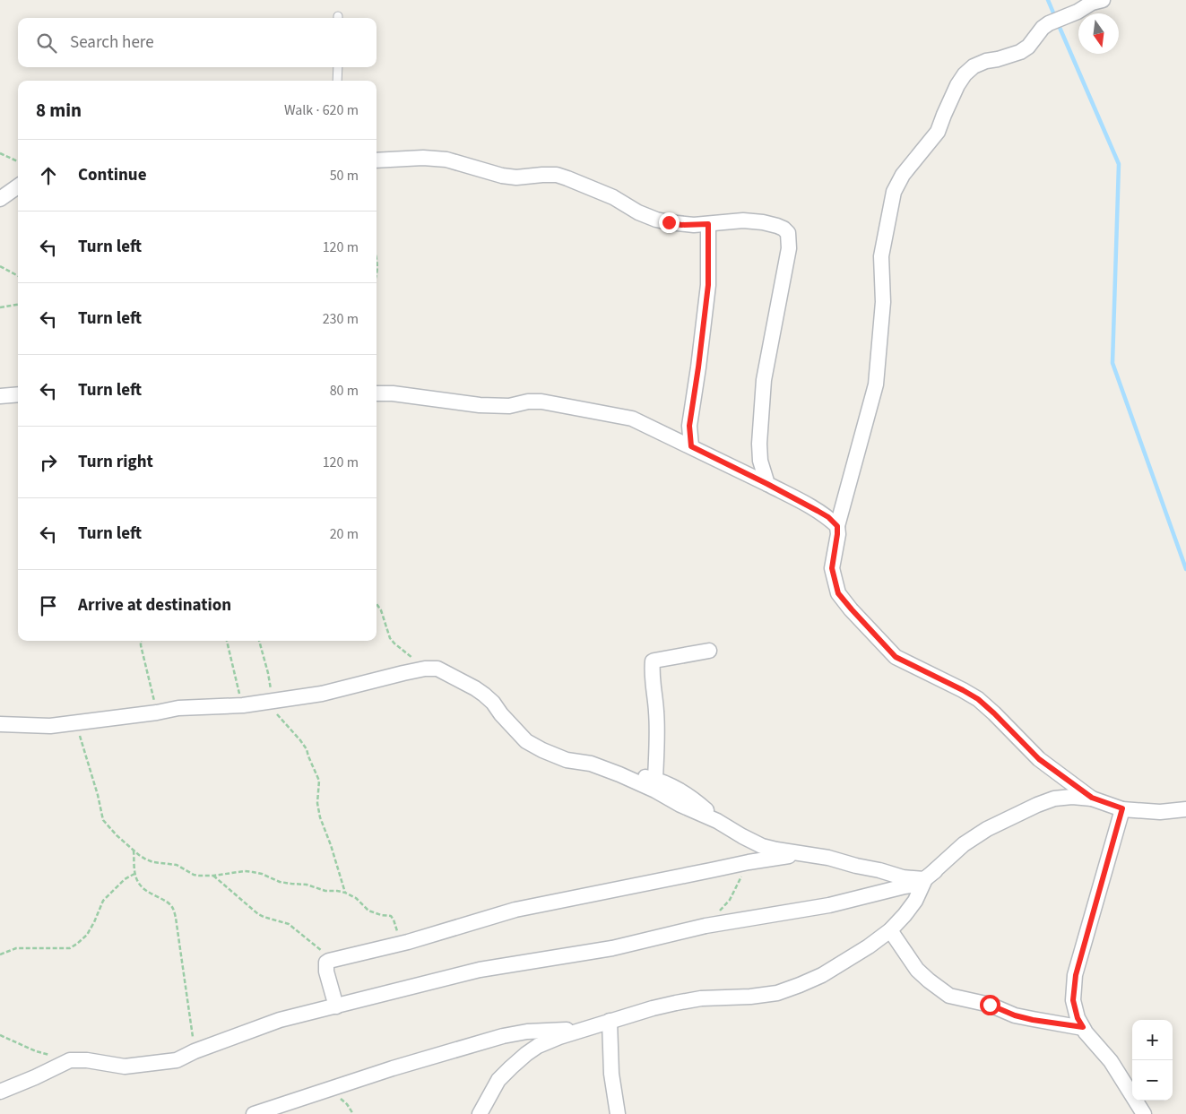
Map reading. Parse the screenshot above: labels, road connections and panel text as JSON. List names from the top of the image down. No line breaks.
{"north":"bottom","page":{"search":"Search here","heading":["8 min","Walk · 620 m"],"list":[["Continue","50 m"],["Turn left","120 m"],["Turn left","230 m"],["Turn left","80 m"],["Turn right","120 m"],["Turn left","20 m"],"Arrive at destination"],"map_buttons":["+","−"]}}
